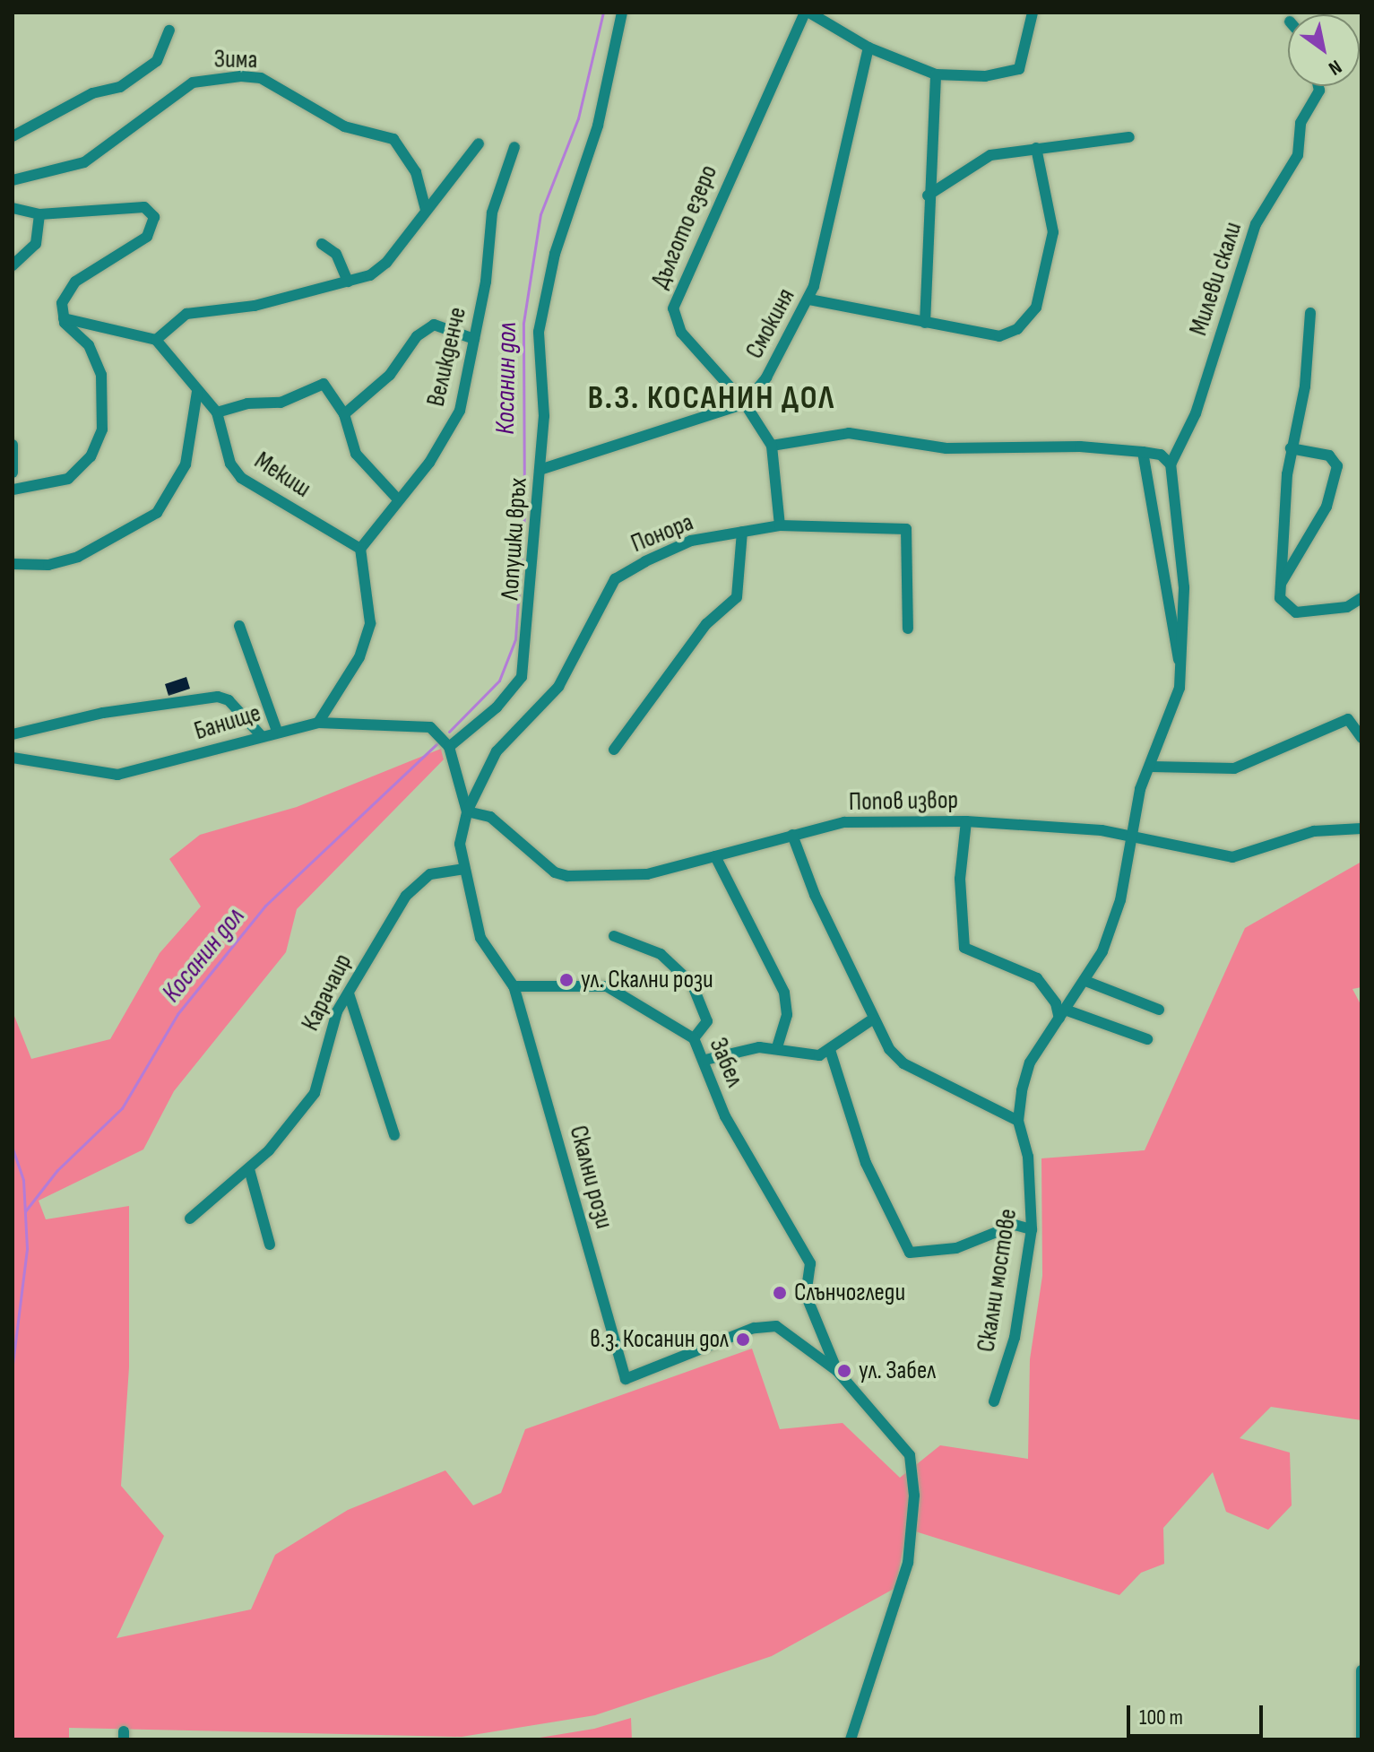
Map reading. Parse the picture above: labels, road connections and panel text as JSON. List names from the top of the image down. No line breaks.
{"streets":{"street":["Зима","Дългото езеро","Милеви скали","Смокиня","Великденче","Мекиш","Понора","Лопушки връх","Банище","Попов извор","Карачаир","Забел","Скални рози","Скални мостове"]},"crossings":[["Дългото езеро","Смокиня"],["Дългото езеро","Понора"],["Великденче","Мекиш"],["Понора","Попов извор"],["Лопушки връх","Банище"],["Попов извор","Скални мостове"],["Забел","Скални рози"]],"districts":["В.З. КОСАНИН ДОЛ"],"water":["Косанин дол"],"places":["ул. Скални рози","Слънчогледи","в.з. Косанин дол","ул. Забел"],"scale_bar":"100 m","north":"bottom right"}
